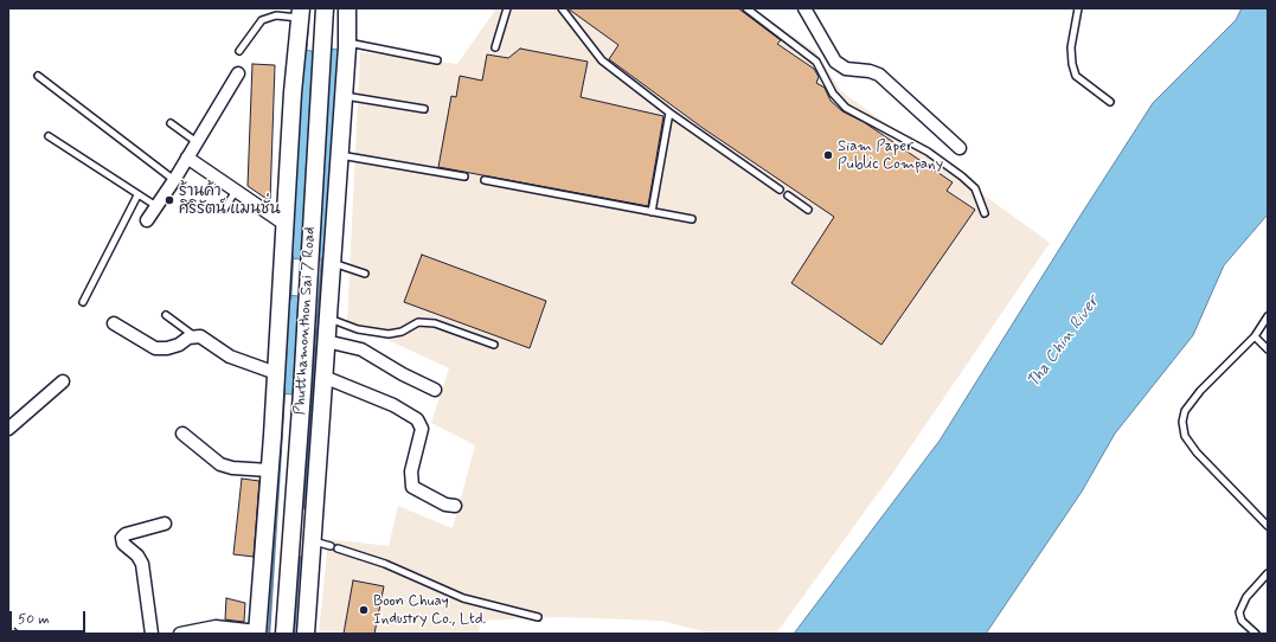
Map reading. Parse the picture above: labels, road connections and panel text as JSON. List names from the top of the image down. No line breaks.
{"streets":{"main road":["Phutthamonthon Sai 7 Road"]},"water":["Tha Chin River"],"places":["Siam Paper Public Company","ร้านค้า ศิริรัตน์ แมนชั่น","Boon Chuay Industry Co., Ltd."],"scale_bar":"50 m"}
